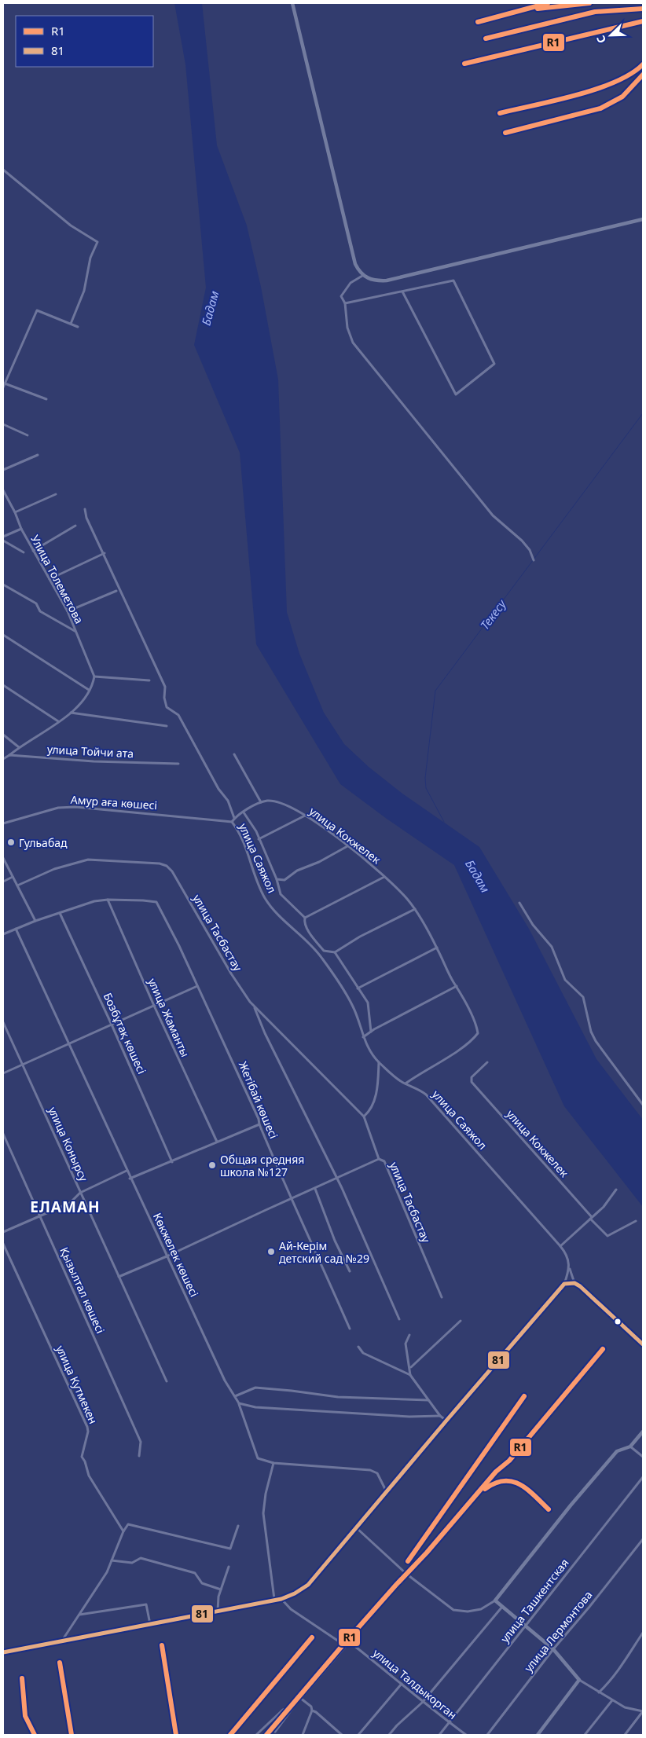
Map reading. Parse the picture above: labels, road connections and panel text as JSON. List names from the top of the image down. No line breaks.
{"streets":{"street":["Улица Толеметова","улица Тойчи ата","Амур аға көшесі","улица Кокжелек","улица Саяжол","улица Тасбастау","улица Жаманты","Бозбұтақ көшесі","Жетібай көшесі","улица Конырсу","Көкжелек көшесі","Қызылтал көшесі","улица Кутмекен","улица Ташкентская","улица Лермонтова","улица Талдыкорган"]},"crossings":[["Амур аға көшесі","улица Саяжол"],["улица Кокжелек","улица Саяжол"],["улица Жаманты","Жетібай көшесі"],["улица Ташкентская","улица Талдыкорган"]],"districts":["ЕЛАМАН"],"water":["Бадам","Текесу"],"places":["Гульабад","Общая средняя школа №127","Ай-Керім детский сад №29"],"lines":["transit line R1","transit line 81"],"legend":["R1","81"],"north":"bottom left"}
